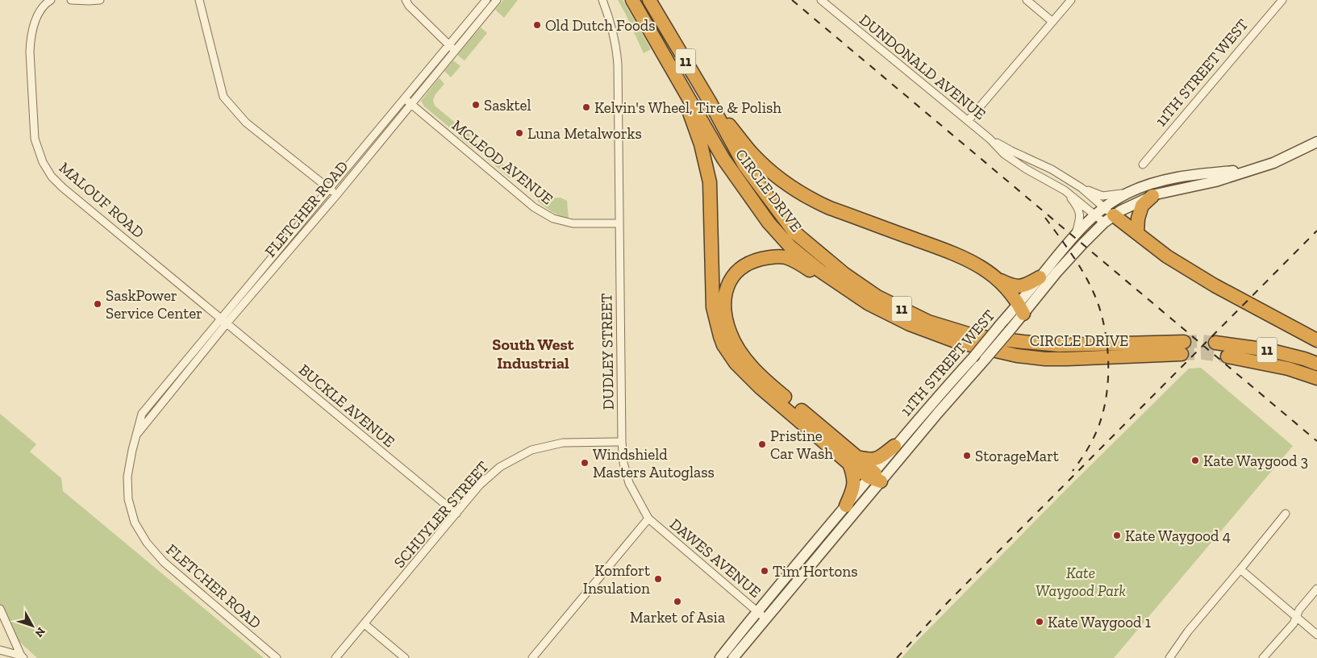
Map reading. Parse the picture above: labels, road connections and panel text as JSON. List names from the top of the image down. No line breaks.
{"streets":{"highway":["11","CIRCLE DRIVE"],"main road":["11TH STREET WEST"],"street":["DUNDONALD AVENUE","MCLEOD AVENUE","MALOUF ROAD","FLETCHER ROAD","DUDLEY STREET","BUCKLE AVENUE","SCHUYLER STREET","DAWES AVENUE"]},"crossings":[["DUNDONALD AVENUE","11TH STREET WEST"],["11TH STREET WEST","DAWES AVENUE"],["MCLEOD AVENUE","FLETCHER ROAD"],["MCLEOD AVENUE","DUDLEY STREET"],["MALOUF ROAD","FLETCHER ROAD"],["MALOUF ROAD","BUCKLE AVENUE"],["FLETCHER ROAD","BUCKLE AVENUE"],["DUDLEY STREET","SCHUYLER STREET"],["DUDLEY STREET","DAWES AVENUE"],["BUCKLE AVENUE","SCHUYLER STREET"]],"districts":["South West Industrial"],"parks":["Kate Waygood Park"],"places":["Old Dutch Foods","Sasktel","Kelvin's Wheel, Tire & Polish","Luna Metalworks","SaskPower Service Center","Pristine Car Wash","StorageMart","Kate Waygood 3","Windshield Masters Autoglass","Kate Waygood 4","Tim Hortons","Komfort Insulation","Market of Asia","Kate Waygood 1"],"north":"bottom right"}
